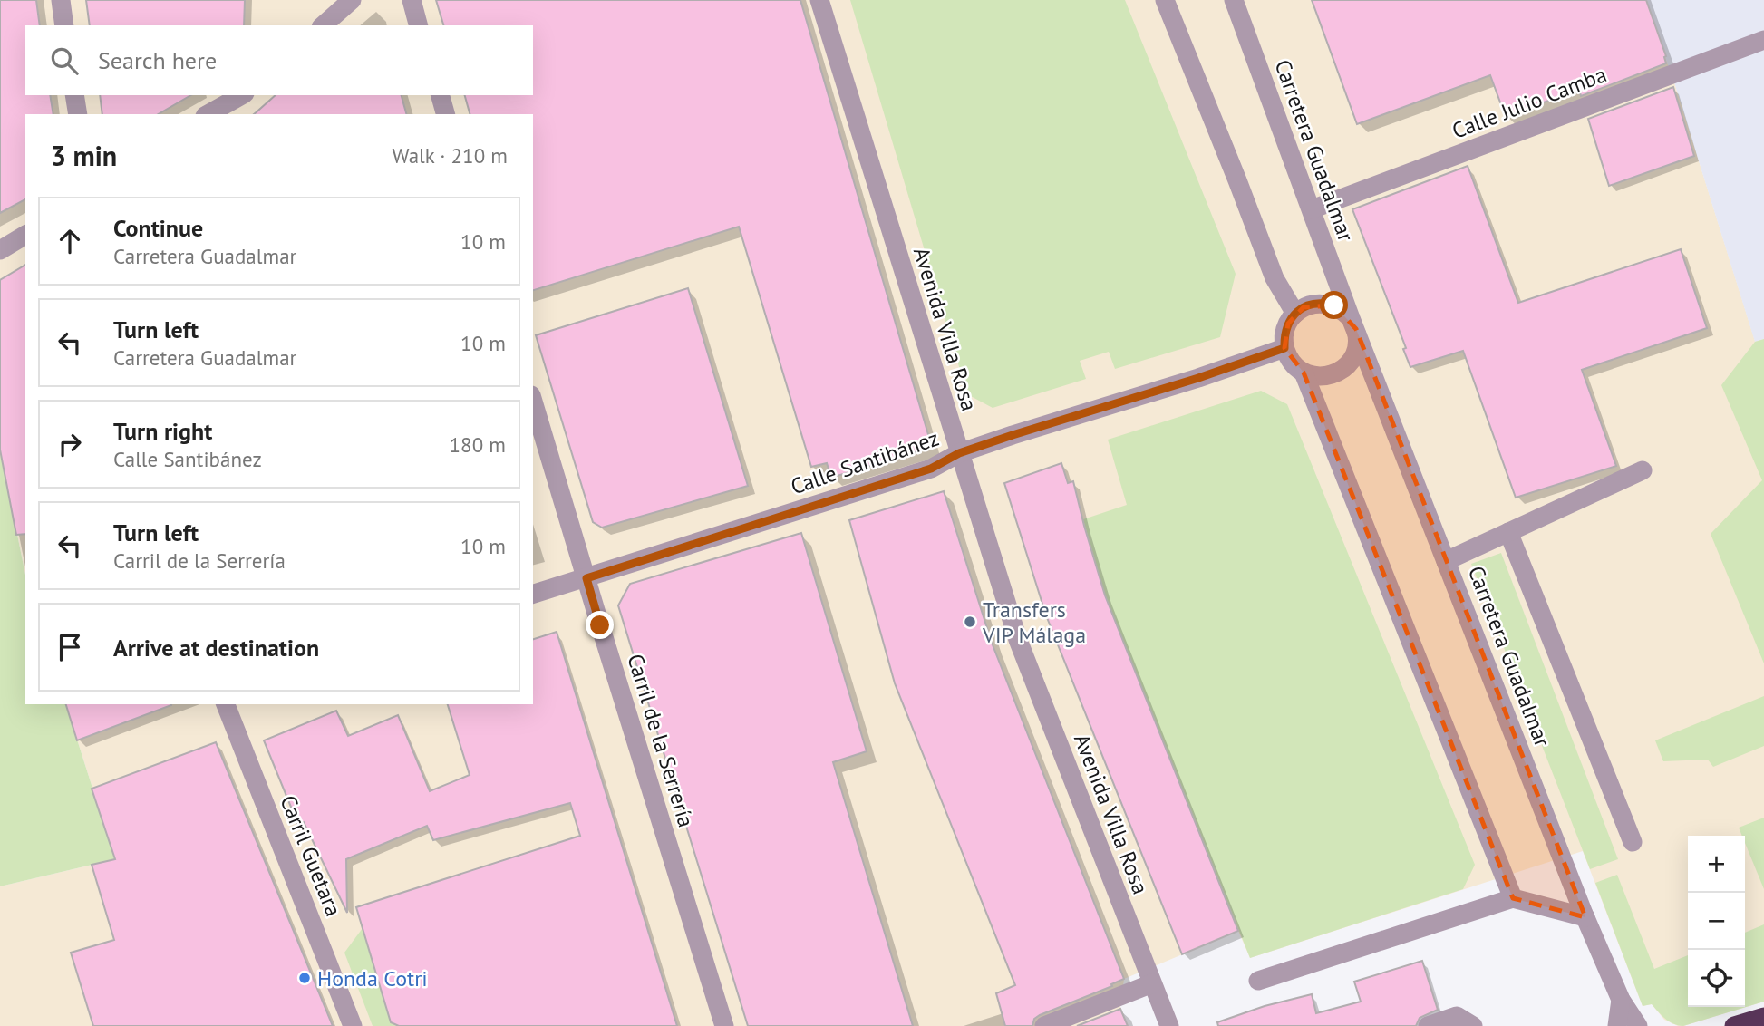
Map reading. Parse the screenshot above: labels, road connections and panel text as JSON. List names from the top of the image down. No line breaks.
{"streets":{"street":["Calle Julio Camba","Carretera Guadalmar","Avenida Villa Rosa","Calle Santibánez","Carril de la Serrería","Carril Guetara"]},"crossings":[["Calle Julio Camba","Carretera Guadalmar"],["Carretera Guadalmar","Calle Santibánez"],["Avenida Villa Rosa","Calle Santibánez"],["Calle Santibánez","Carril de la Serrería"]],"places":["Transfers VIP Málaga","Honda Cotri"],"page":{"search":"Search here","heading":["3 min","Walk · 210 m"],"list":[["Continue","Carretera Guadalmar","10 m"],["Turn left","Carretera Guadalmar","10 m"],["Turn right","Calle Santibánez","180 m"],["Turn left","Carril de la Serrería","10 m"],"Arrive at destination"],"map_buttons":["+","−"]}}
